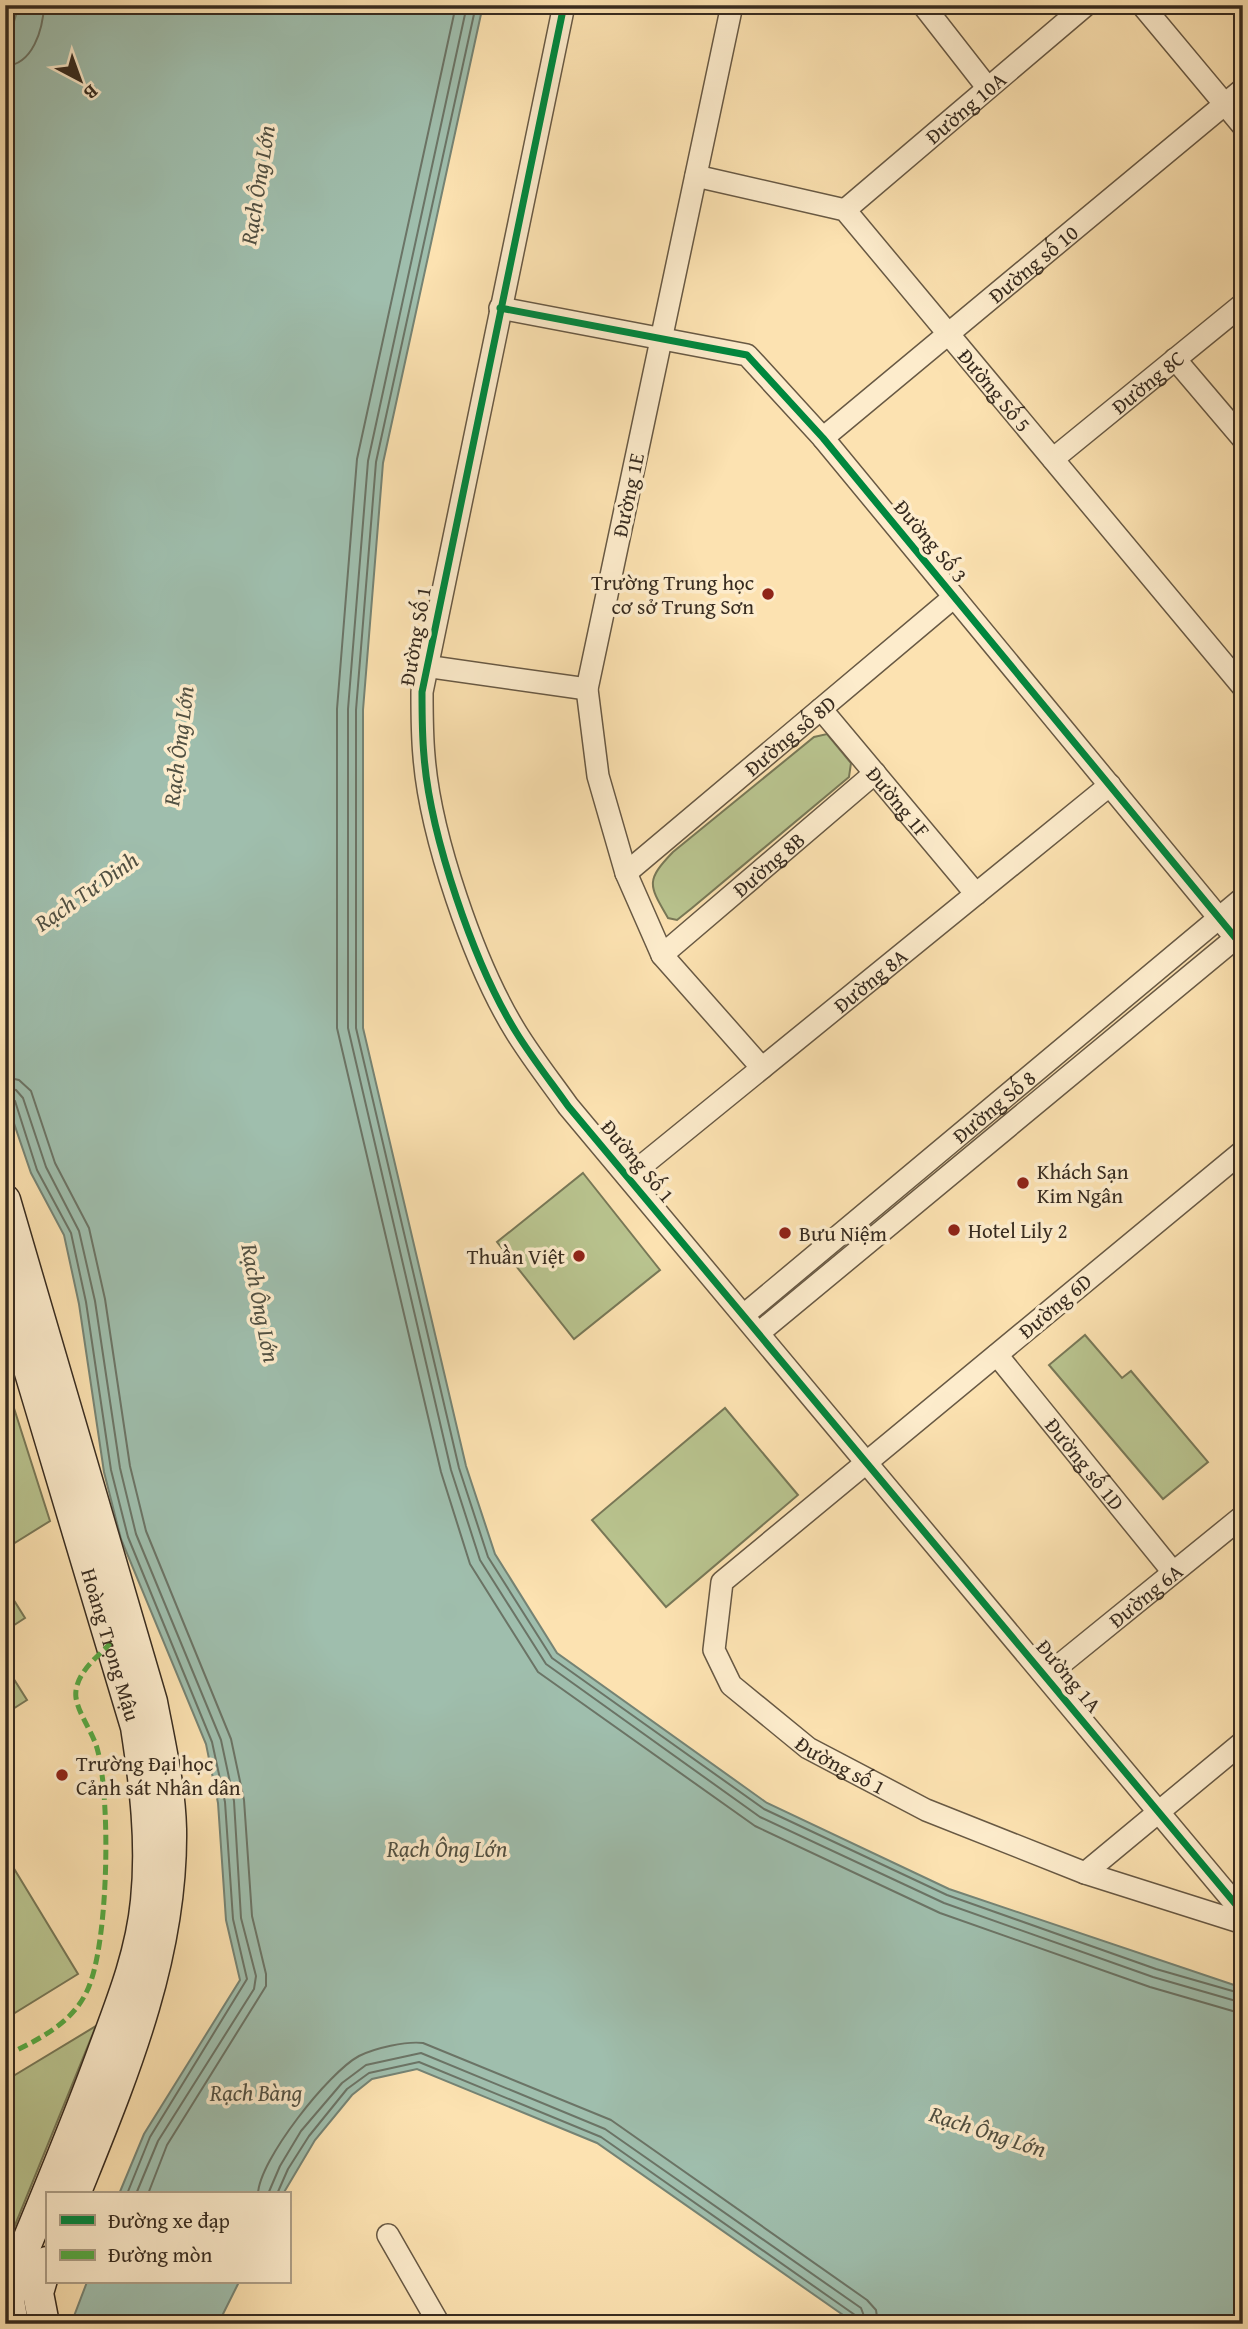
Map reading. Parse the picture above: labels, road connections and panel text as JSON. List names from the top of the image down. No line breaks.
{"streets":{"main road":["Hoàng Trọng Mậu"],"street":["Đường 10A","Đường số 10","Đường 8C","Đường Số 5","Đường 1E","Đường Số 3","Đường Số 1","Đường số 8D","Đường 1F","Đường 8B","Đường 8A","Đường Số 8","Đường 6D","Đường số 1D","Đường 6A","Đường 1A","Đường số 1"]},"crossings":[["Đường 10A","Đường Số 5"],["Đường số 10","Đường Số 5"],["Đường số 10","Đường Số 3"],["Đường 8C","Đường Số 5"],["Đường 1E","Đường Số 3"],["Đường 1E","Đường số 8D"],["Đường 1E","Đường 8B"],["Đường 1E","Đường 8A"],["Đường Số 3","Đường Số 1"],["Đường Số 3","Đường số 8D"],["Đường Số 3","Đường 8A"],["Đường Số 3","Đường Số 8"],["Đường Số 1","Đường 8A"],["Đường Số 1","Đường Số 8"],["Đường số 8D","Đường 1F"],["Đường 1F","Đường 8B"],["Đường 1F","Đường 8A"],["Đường 6D","Đường số 1D"],["Đường 6D","Đường 1A"],["Đường 6D","Đường số 1"],["Đường số 1D","Đường 6A"],["Đường 6A","Đường 1A"],["Đường 1A","Đường số 1"]],"water":["Rạch Ông Lớn","Rạch Tư Dinh","Rạch Bàng"],"places":["Trường Trung học cơ sở Trung Sơn","Khách Sạn Kim Ngân","Hotel Lily 2","Bưu Niệm","Thuần Việt","Trường Đại học Cảnh sát Nhân dân"],"legend":["Đường xe đạp","Đường mòn"],"north":"bottom right"}
